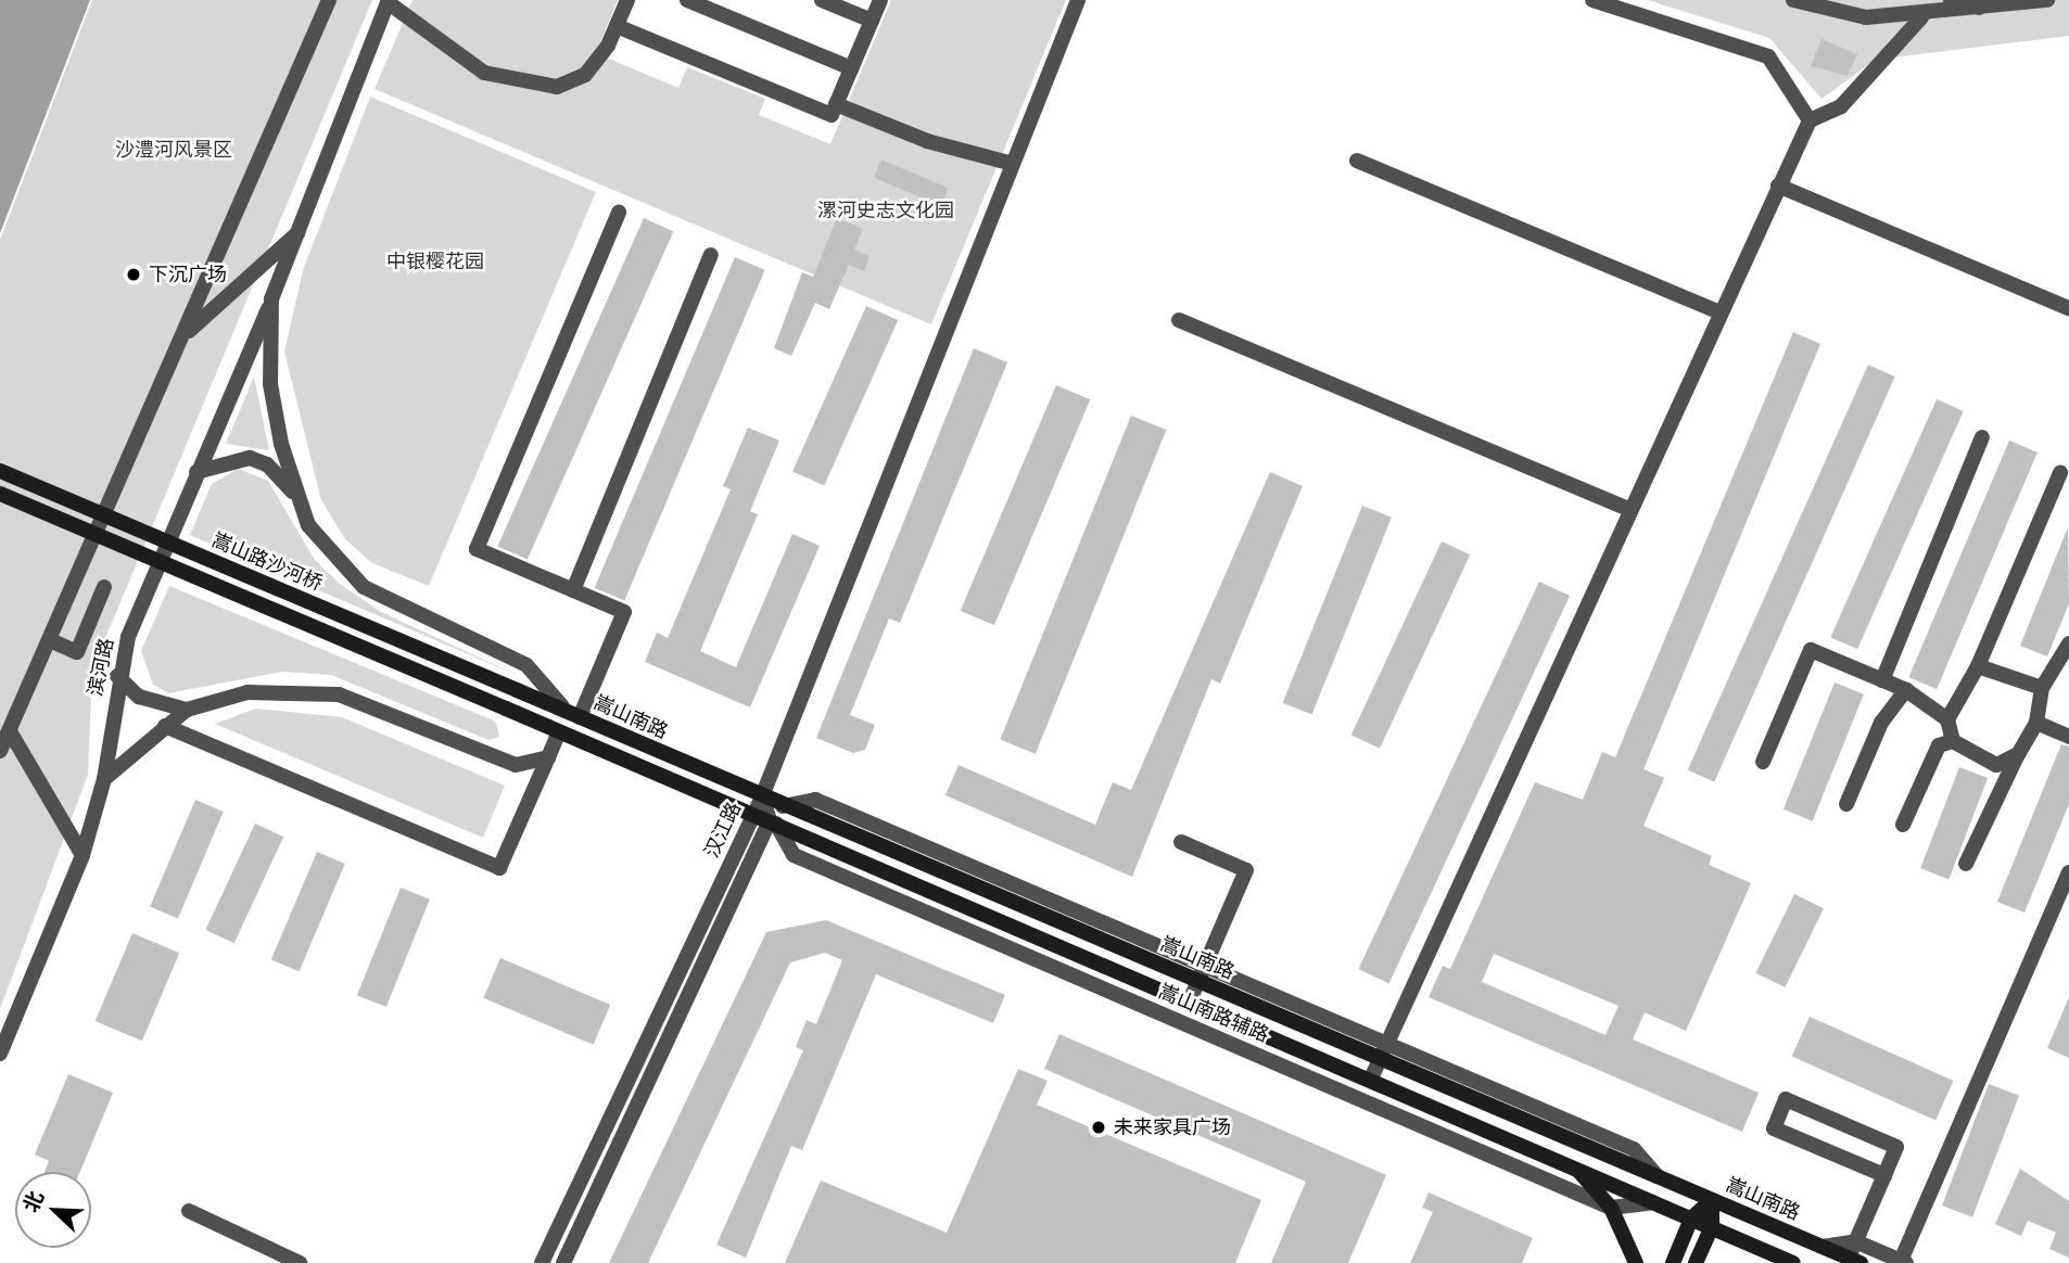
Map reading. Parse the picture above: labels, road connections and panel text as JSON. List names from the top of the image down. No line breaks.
{"streets":{"main road":["嵩山路沙河桥","嵩山南路"],"street":["滨河路","汉江路","嵩山南路辅路"]},"crossings":[["嵩山路沙河桥","嵩山南路"],["嵩山南路","汉江路"],["汉江路","嵩山南路辅路"]],"parks":["沙澧河风景区","漯河史志文化园","中银樱花园"],"places":["下沉广场","未来家具广场"],"north":"top left"}
